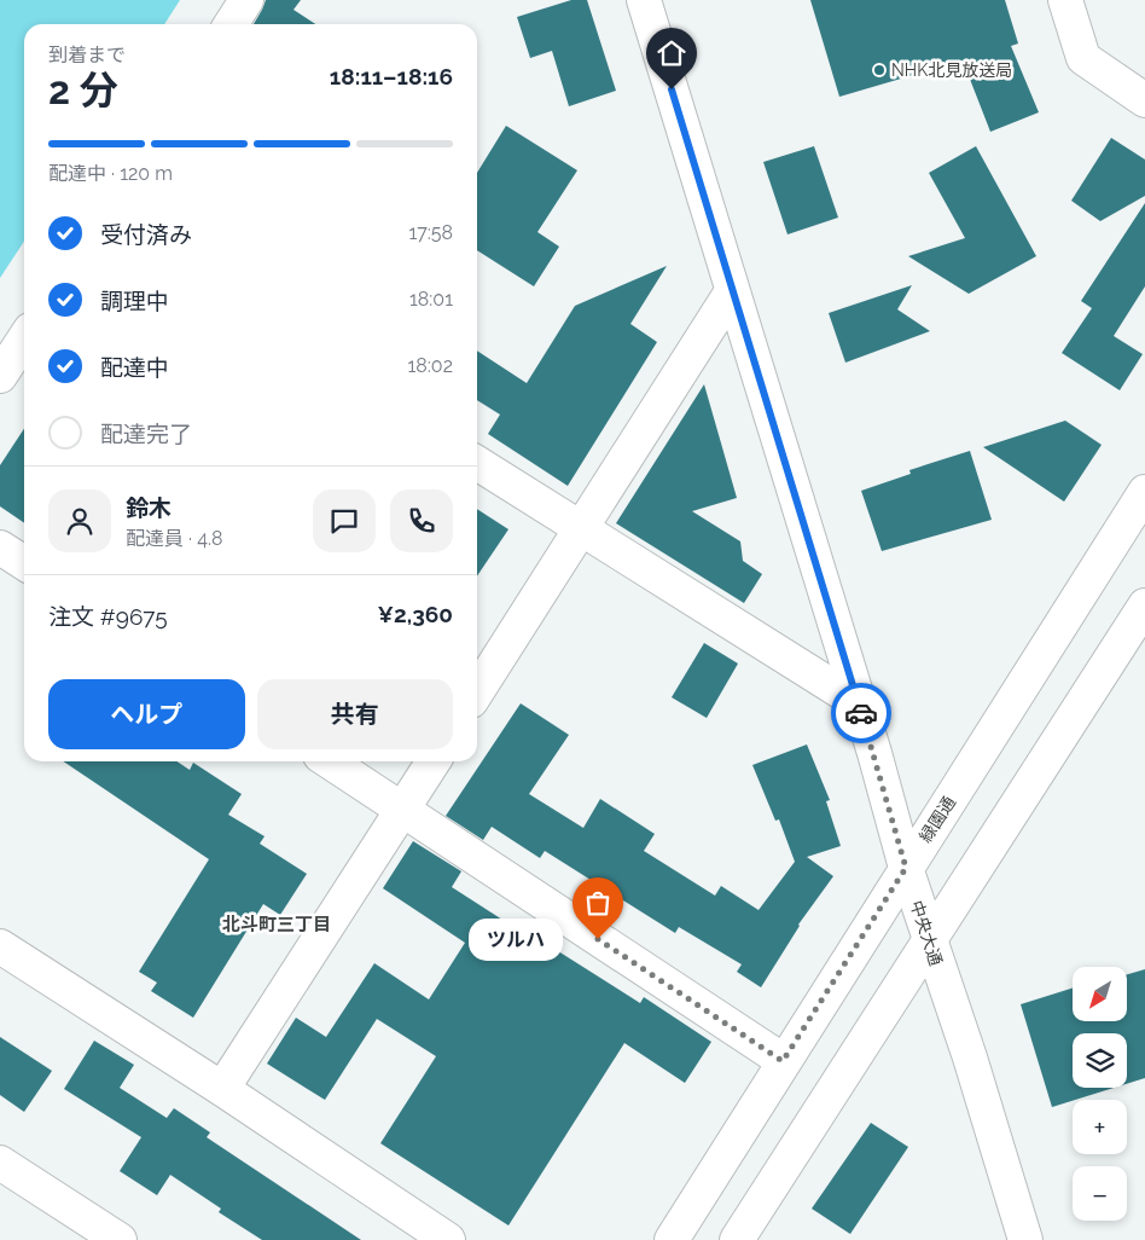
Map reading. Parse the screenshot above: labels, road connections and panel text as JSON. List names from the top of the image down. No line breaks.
{"streets":{"street":["緑園通","中央大通"]},"crossings":[["緑園通","中央大通"]],"districts":["北斗町三丁目"],"places":["NHK北見放送局","ツルハ"],"north":"bottom left","page":{"heading":["2 分","到着まで","18:11–18:16"],"panel":["鈴木","配達員 · 4.8","注文 #9675","¥2,360"],"bar":"配達中 · 120 m","list":[["受付済み","17:58"],["調理中","18:01"],["配達中","18:02"],"配達完了"],"buttons":["ヘルプ","共有"],"bubble":"ツルハ","map_buttons":["+","−"]}}
